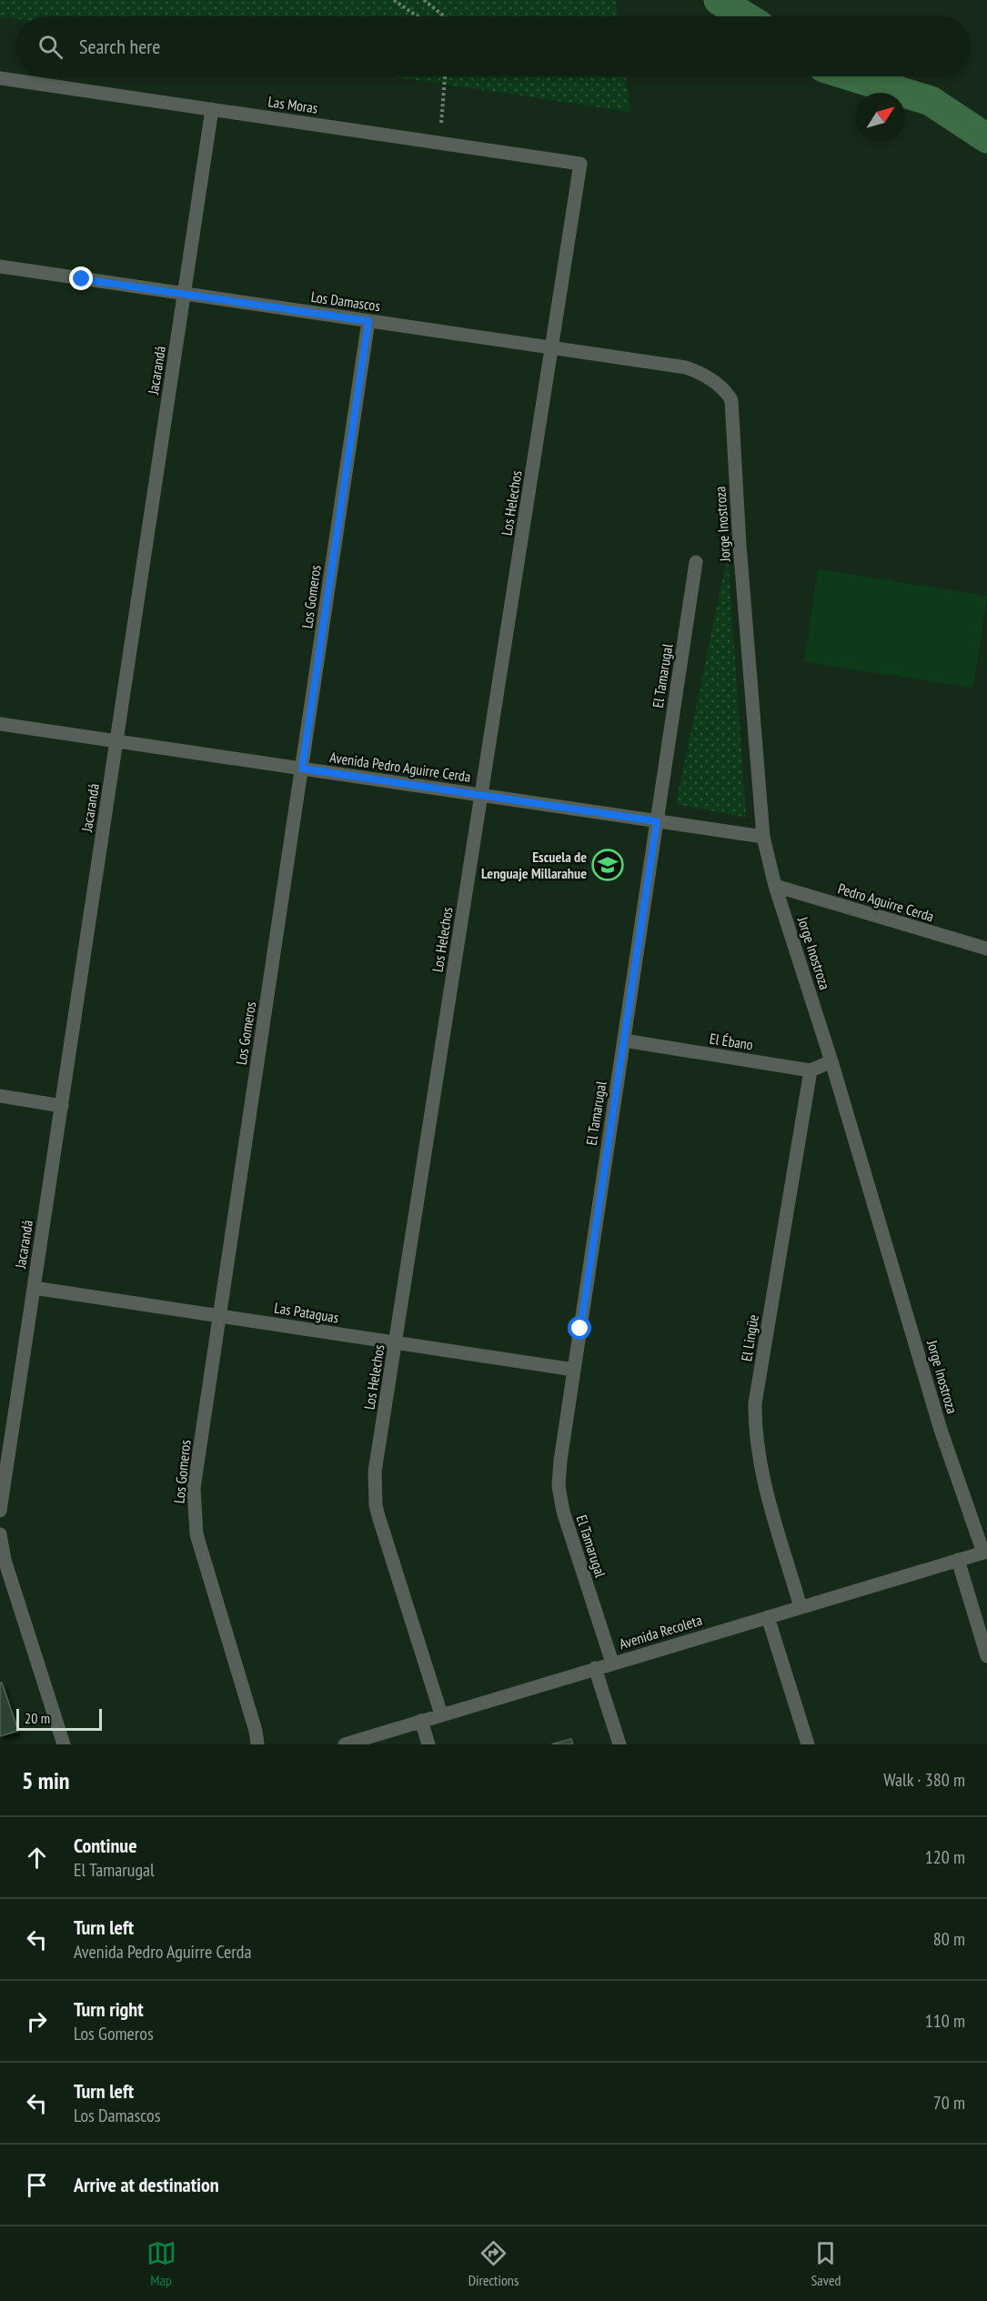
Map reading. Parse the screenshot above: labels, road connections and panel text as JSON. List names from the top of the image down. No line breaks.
{"streets":{"street":["Las Moras","Los Damascos","Jacarandá","Los Helechos","Jorge Inostroza","Los Gomeros","El Tamarugal","Avenida Pedro Aguirre Cerda","Pedro Aguirre Cerda","El Ébano","Las Pataguas","El Lingüe","Avenida Recoleta"]},"crossings":[["Las Moras","Jacarandá"],["Las Moras","Los Helechos"],["Los Damascos","Jacarandá"],["Los Damascos","Los Helechos"],["Los Damascos","Jorge Inostroza"],["Los Damascos","Los Gomeros"],["Jacarandá","Avenida Pedro Aguirre Cerda"],["Jacarandá","Las Pataguas"],["Los Helechos","Avenida Pedro Aguirre Cerda"],["Los Helechos","Las Pataguas"],["Los Helechos","Avenida Recoleta"],["Jorge Inostroza","Avenida Pedro Aguirre Cerda"],["Jorge Inostroza","Pedro Aguirre Cerda"],["Jorge Inostroza","Avenida Recoleta"],["Los Gomeros","Avenida Pedro Aguirre Cerda"],["Los Gomeros","Las Pataguas"],["El Tamarugal","Avenida Pedro Aguirre Cerda"],["El Tamarugal","El Ébano"],["El Tamarugal","Las Pataguas"],["El Tamarugal","Avenida Recoleta"],["El Ébano","El Lingüe"],["El Lingüe","Avenida Recoleta"]],"places":{"school or university":["Escuela de Lenguaje Millarahue"]},"scale_bar":"20 m","north":"top right","page":{"search":"Search here","scale":"20 m","heading":["5 min","Walk · 380 m"],"list":[["Continue","El Tamarugal","120 m"],["Turn left","Avenida Pedro Aguirre Cerda","80 m"],["Turn right","Los Gomeros","110 m"],["Turn left","Los Damascos","70 m"],"Arrive at destination"],"nav":["Map","Directions","Saved"]}}
